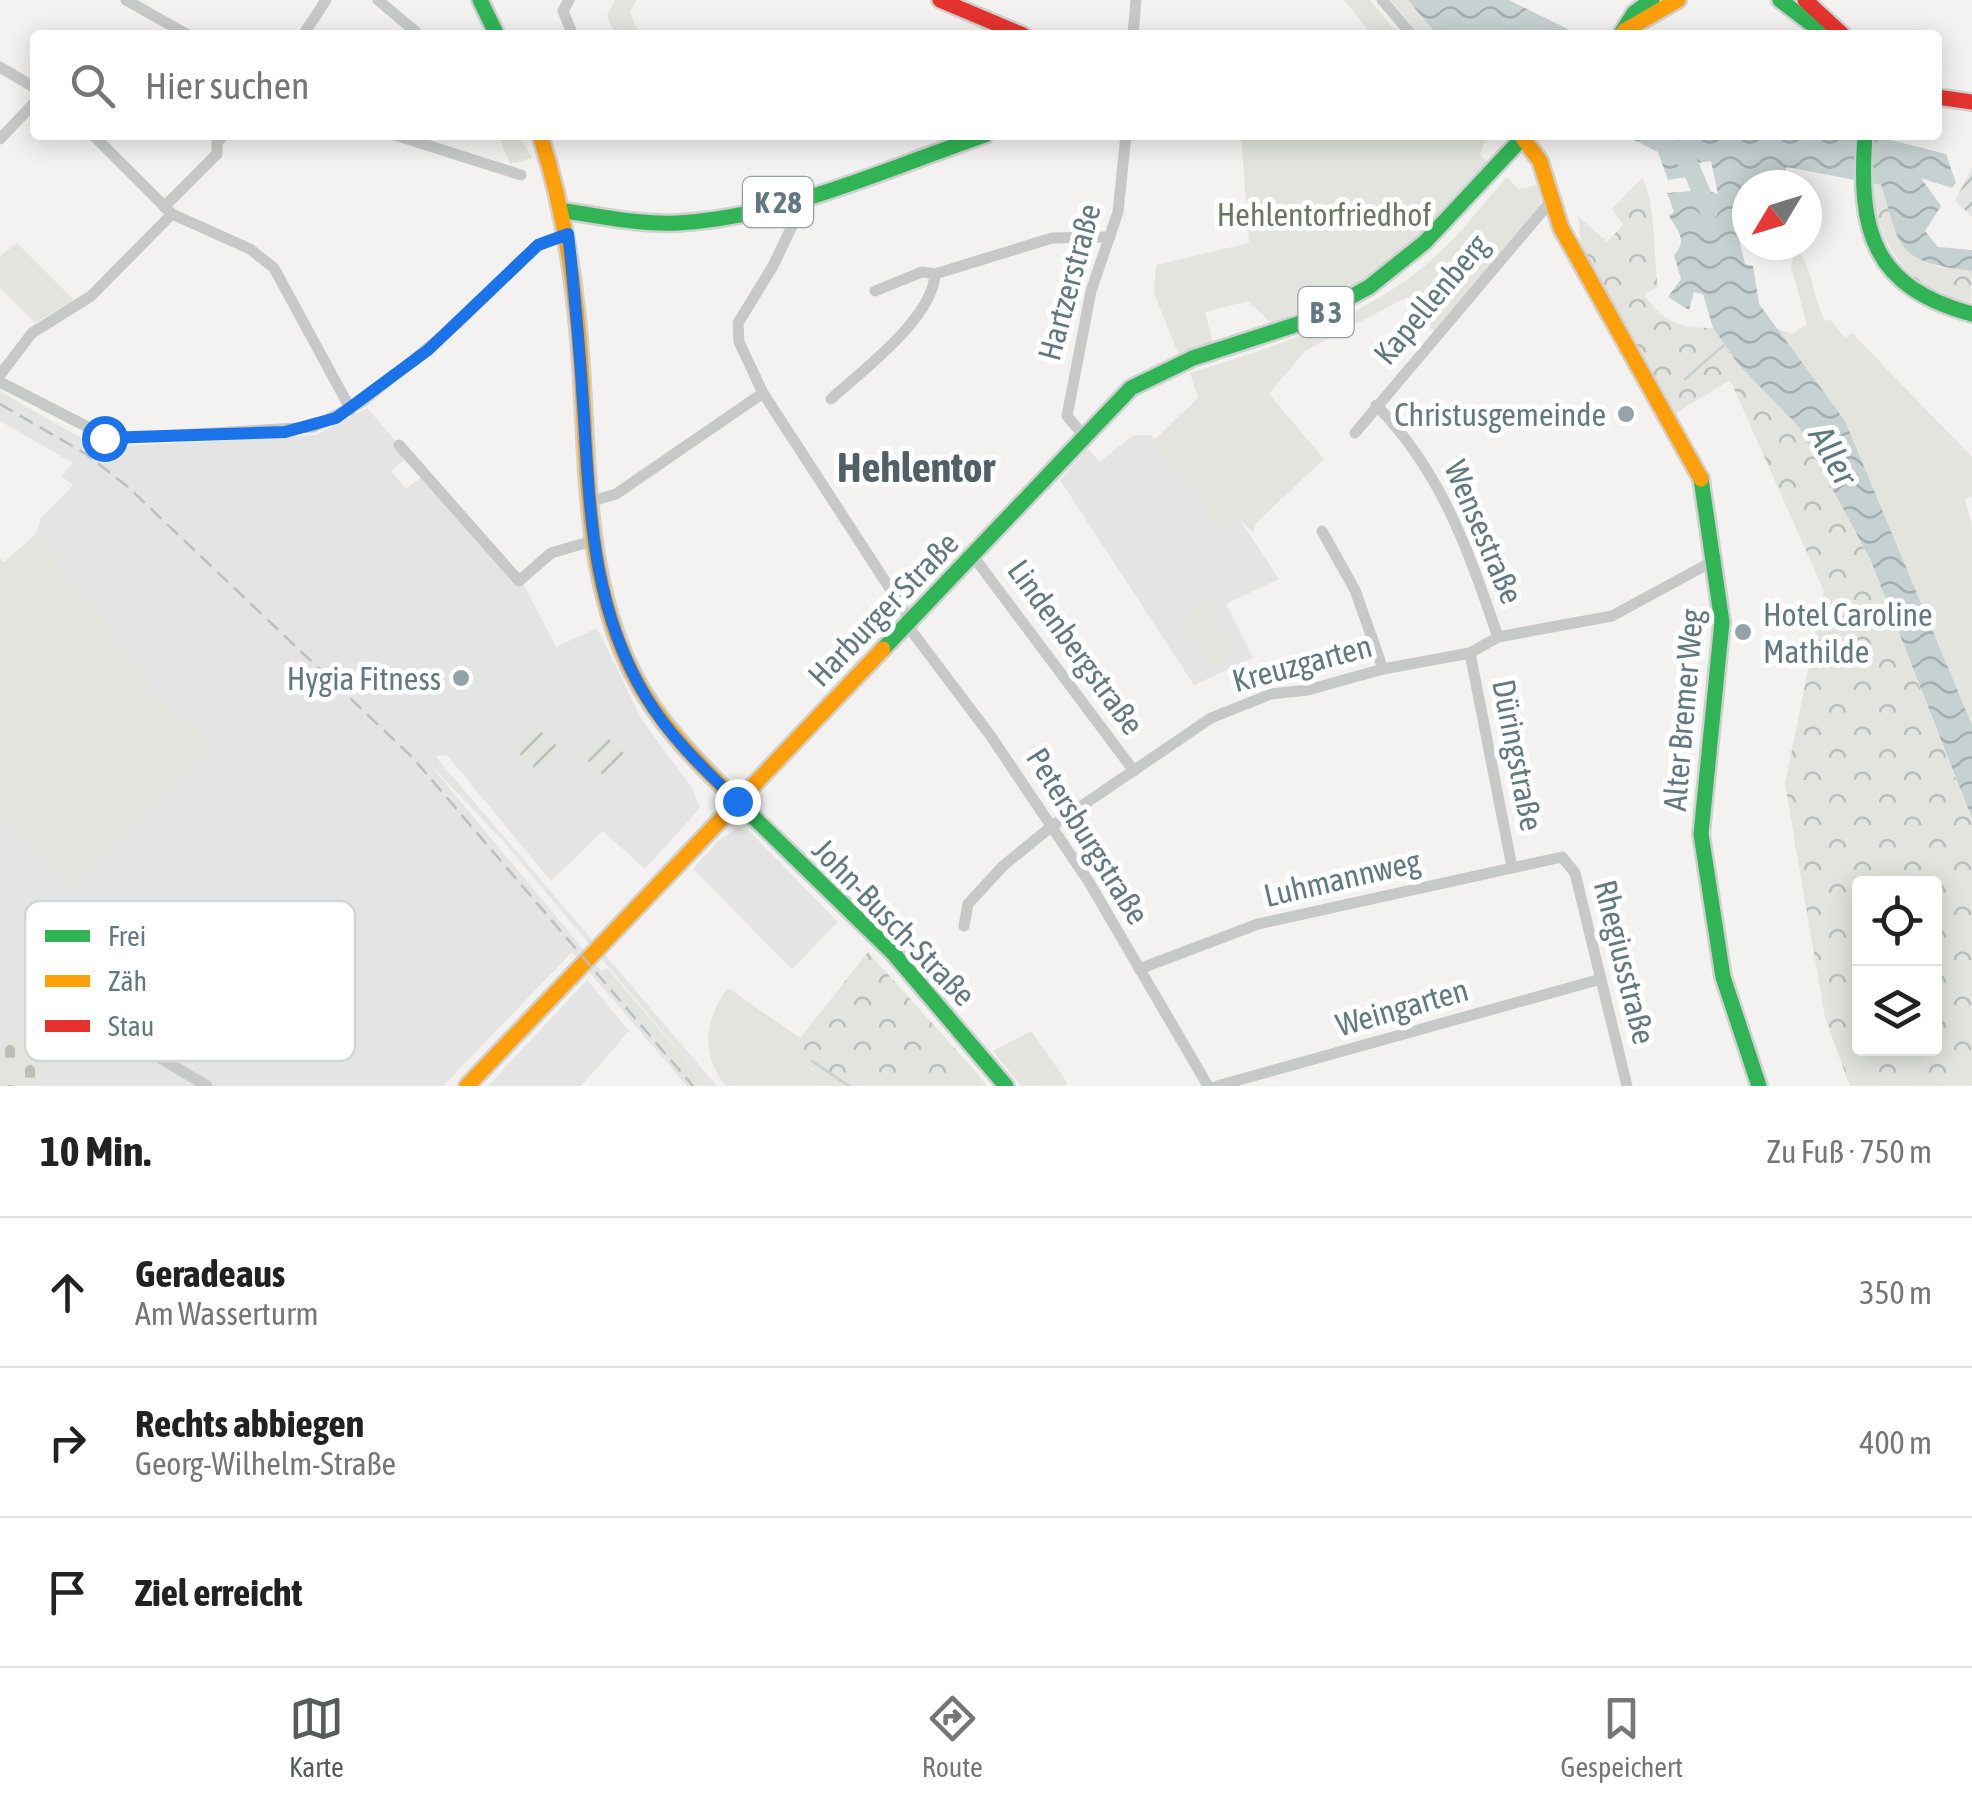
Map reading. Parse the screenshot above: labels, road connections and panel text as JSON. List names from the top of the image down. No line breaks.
{"streets":{"main road":["K 28","B 3","Harburger Straße","Alter Bremer Weg","John-Busch-Straße"],"street":["Hartzerstraße","Kapellenberg","Wensestraße","Lindenbergstraße","Kreuzgarten","Düringstraße","Petersburgstraße","Luhmannweg","Rhegiusstraße","Weingarten"]},"crossings":[["K 28","Petersburgstraße"],["K 28","John-Busch-Straße"],["Hartzerstraße","Harburger Straße"],["Kapellenberg","Wensestraße"],["Kapellenberg","Alter Bremer Weg"],["Wensestraße","Kreuzgarten"],["Harburger Straße","Lindenbergstraße"],["Harburger Straße","Petersburgstraße"],["Harburger Straße","John-Busch-Straße"],["Lindenbergstraße","Kreuzgarten"],["Kreuzgarten","Alter Bremer Weg"],["Kreuzgarten","Düringstraße"],["Kreuzgarten","Petersburgstraße"],["Düringstraße","Luhmannweg"],["Petersburgstraße","Luhmannweg"],["Luhmannweg","Rhegiusstraße"],["Rhegiusstraße","Weingarten"]],"districts":["Hehlentor"],"water":["Aller"],"parks":["Hehlentorfriedhof"],"places":["Christusgemeinde","Hotel Caroline Mathilde","Hygia Fitness"],"legend":["Frei","Zäh","Stau"],"north":"bottom left","page":{"search":"Hier suchen","heading":["10 Min.","Zu Fuß · 750 m"],"list":[["Geradeaus","Am Wasserturm","350 m"],["Rechts abbiegen","Georg-Wilhelm-Straße","400 m"],"Ziel erreicht"],"nav":["Karte","Route","Gespeichert"]}}
